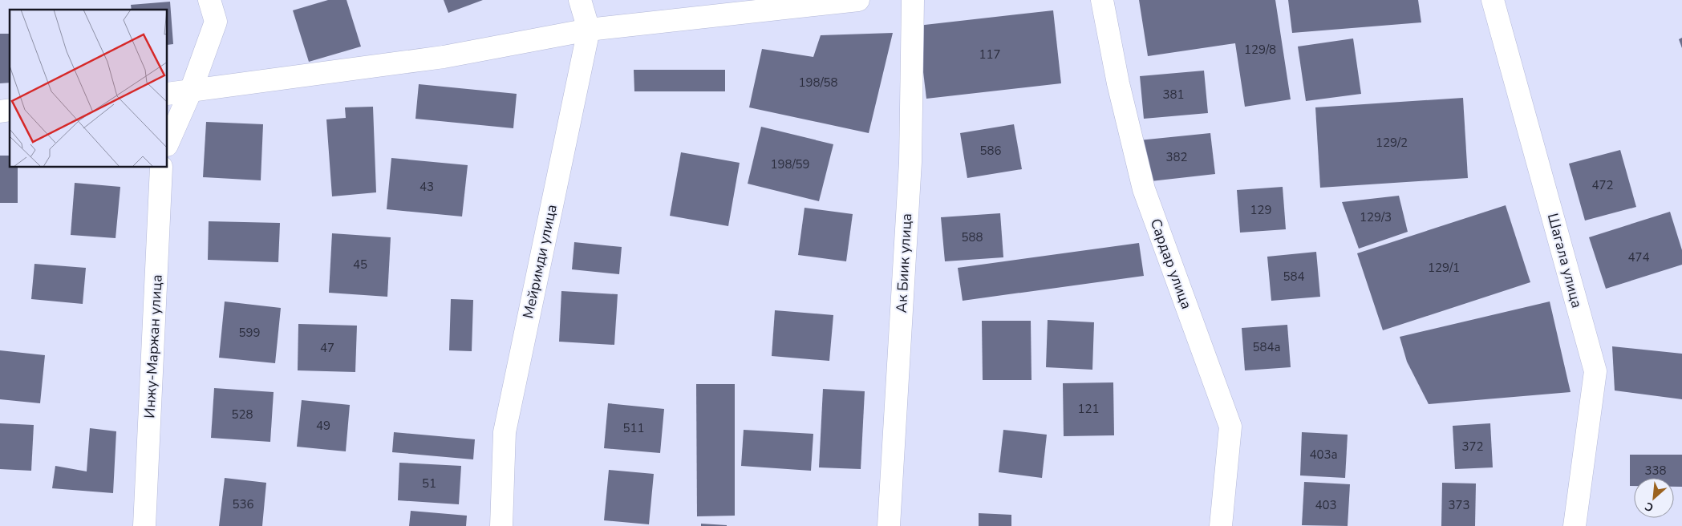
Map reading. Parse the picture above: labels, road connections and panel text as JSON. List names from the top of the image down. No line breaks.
{"streets":{"street":["Шагала улица","Мейримди улица","Ак Биик улица","Сардар улица","Инжу-Маржан улица"]},"house_numbers":["129/8","117","198/58","381","129/2","586","382","198/59","472","43","129","129/3","588","474","45","129/1","584","599","584а","47","121","528","49","511","372","403а","338","51","536","403","373"],"north":"bottom left"}
